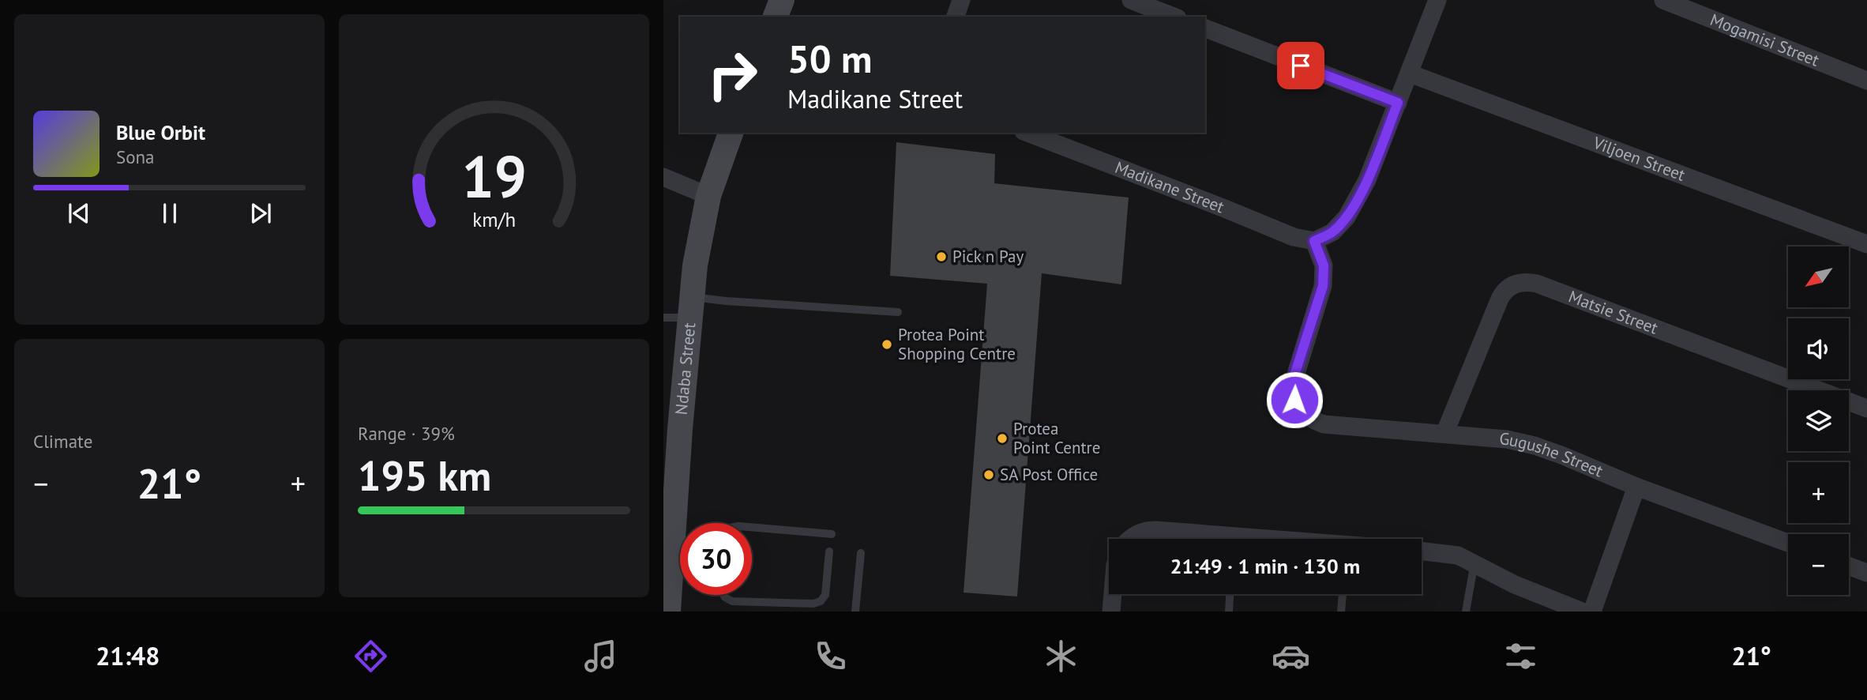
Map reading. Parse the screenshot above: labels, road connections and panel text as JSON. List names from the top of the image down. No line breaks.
{"streets":{"street":["Mogamisi Street","Viljoen Street","Madikane Street","Matsie Street","Ndaba Street","Gugushe Street"]},"crossings":[["Madikane Street","Gugushe Street"],["Matsie Street","Gugushe Street"]],"places":["Pick n Pay","Protea Point Shopping Centre","Protea Point Centre","SA Post Office"],"north":"bottom left","page":{"turn":["50 m","Madikane Street"],"song":["Blue Orbit","Sona"],"map_buttons":["+","−"],"tile":["Climate",["Range · 39%","195 km"]],"heat":["−","21°","+"],"limit":"30","trip":"21:49 · 1 min · 130 m","tabs":["21:48","21°"],"gauge":["19","km/h"]}}
